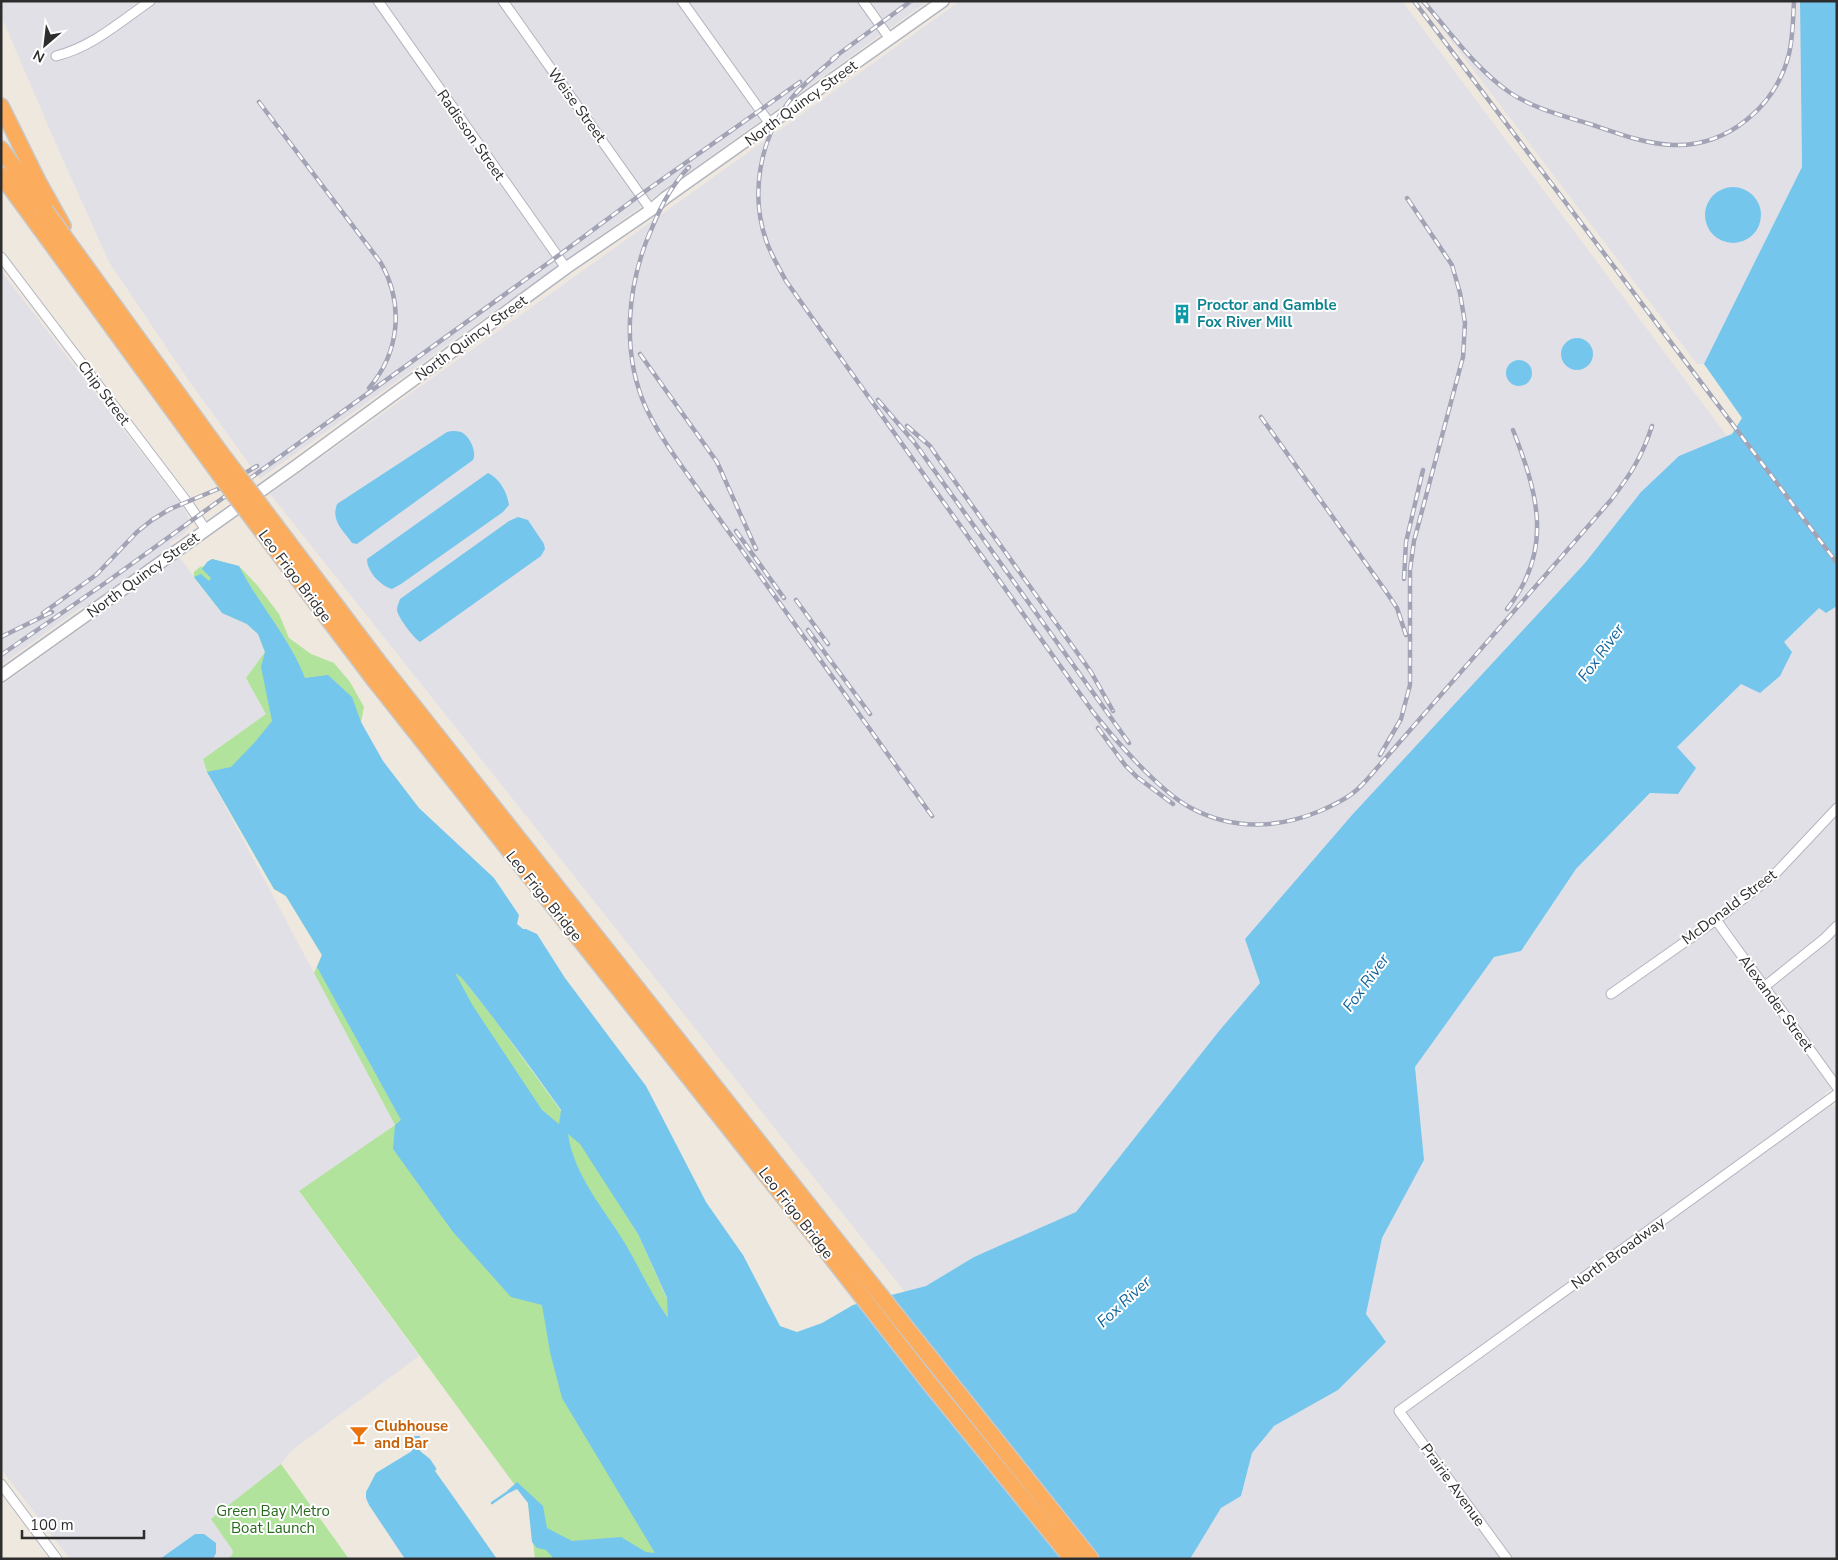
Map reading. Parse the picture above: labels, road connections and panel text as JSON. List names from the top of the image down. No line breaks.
{"streets":{"highway":["Leo Frigo Bridge"],"street":["North Quincy Street","Weise Street","Radisson Street","Chip Street","McDonald Street","Alexander Street","North Broadway","Prairie Avenue"]},"crossings":[["North Quincy Street","Weise Street"],["North Quincy Street","Radisson Street"],["North Quincy Street","Chip Street"],["McDonald Street","Alexander Street"],["North Broadway","Prairie Avenue"]],"water":["Fox River"],"parks":["Green Bay Metro Boat Launch"],"places":{"building":["Proctor and Gamble Fox River Mill"],"bar":["Clubhouse and Bar"]},"scale_bar":"100 m","north":"bottom left"}
